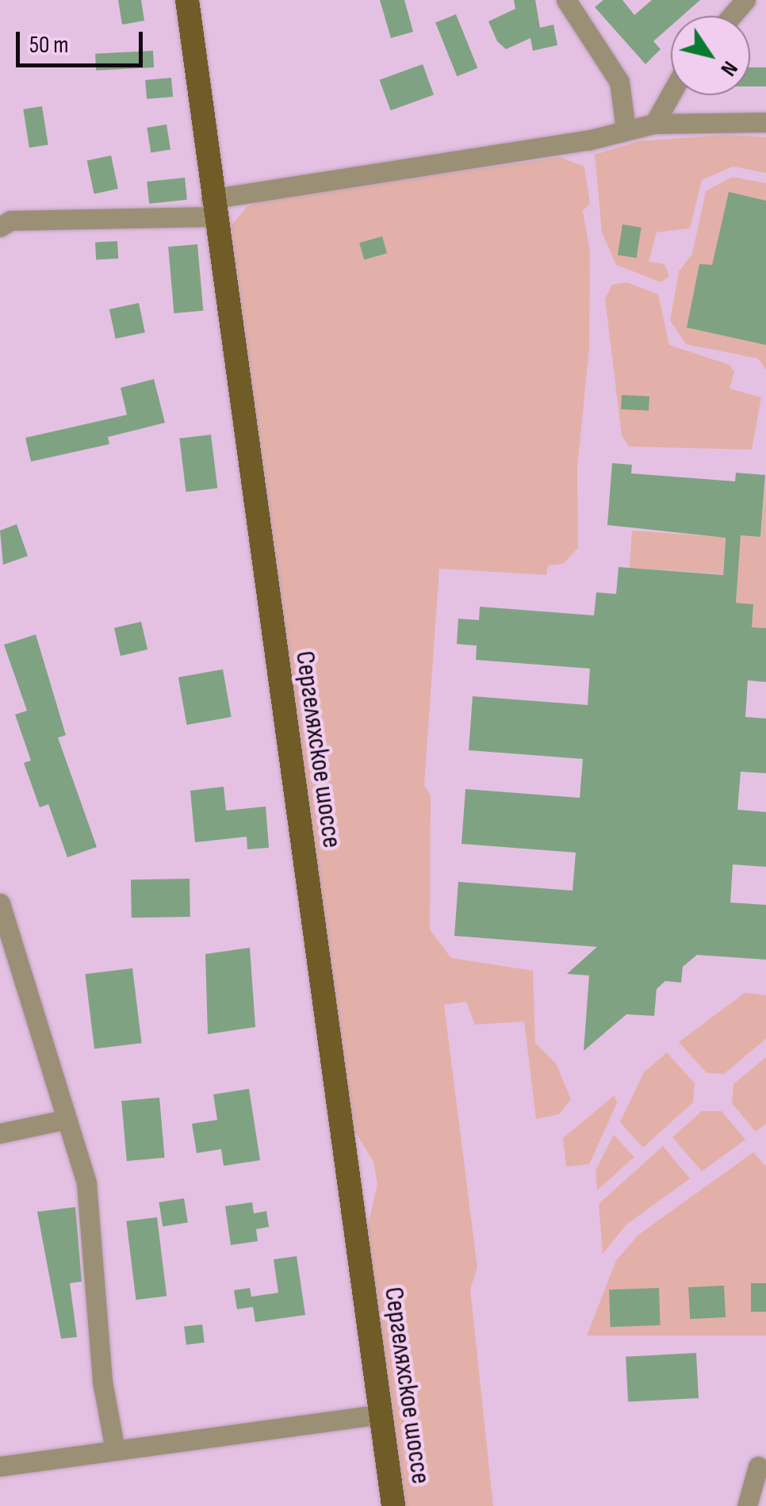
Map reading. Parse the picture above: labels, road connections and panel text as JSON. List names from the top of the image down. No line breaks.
{"streets":{"main road":["Сергеляхское шоссе"]},"scale_bar":"50 m","north":"bottom right"}
